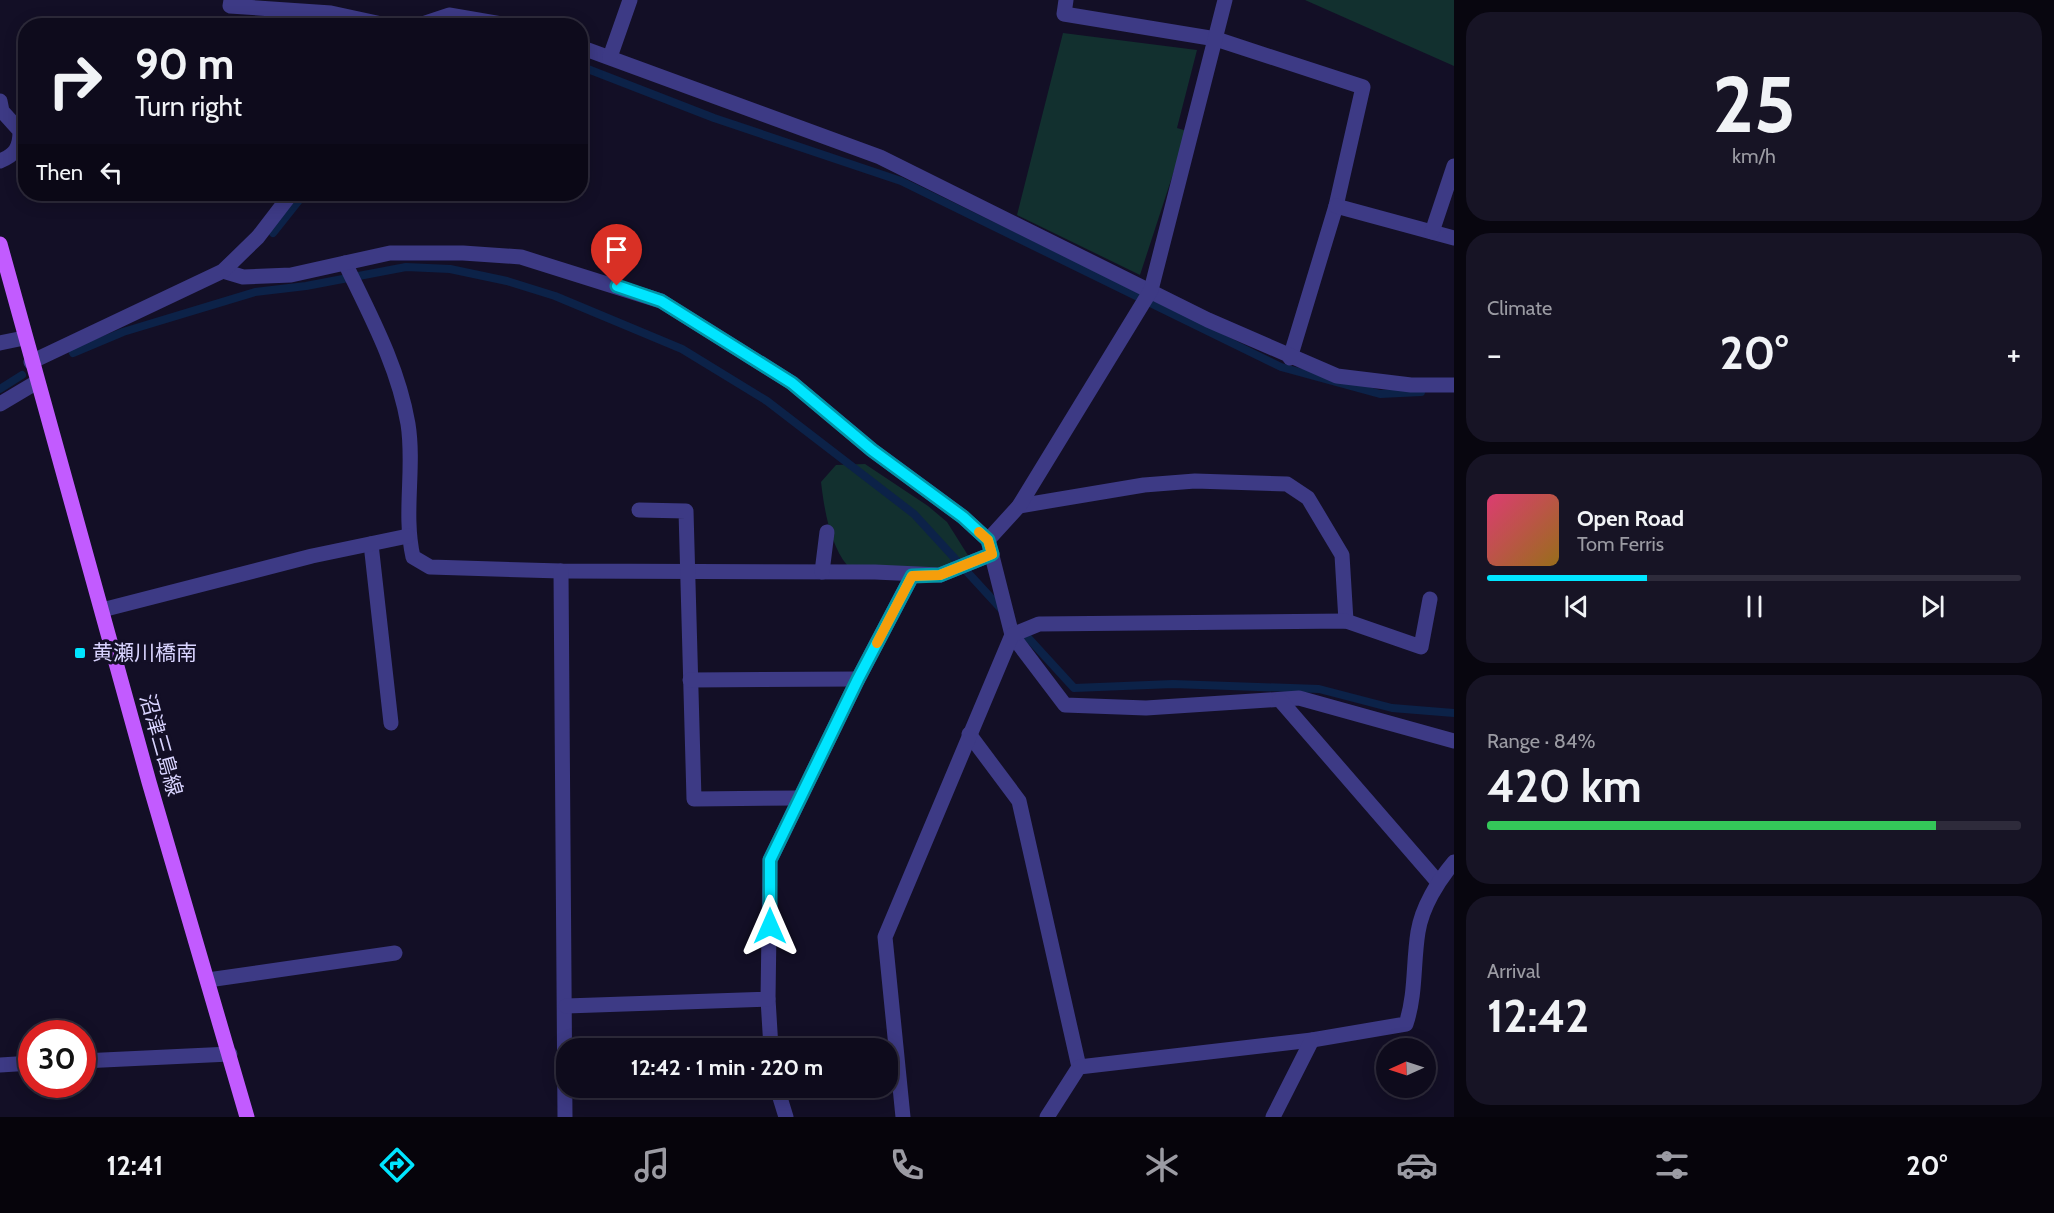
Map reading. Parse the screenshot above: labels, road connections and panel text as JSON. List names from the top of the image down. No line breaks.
{"streets":{"main road":["沼津三島線"]},"places":{"transit":["黄瀬川橋南"]},"north":"left","page":{"tile":[["25","km/h"],"Climate",["Range · 84%","420 km"],["Arrival","12:42"]],"turn":["90 m","Turn right"],"then":"Then","heat":["−","20°","+"],"song":["Open Road","Tom Ferris"],"limit":"30","trip":"12:42 · 1 min · 220 m","tabs":["12:41","20°"]}}
